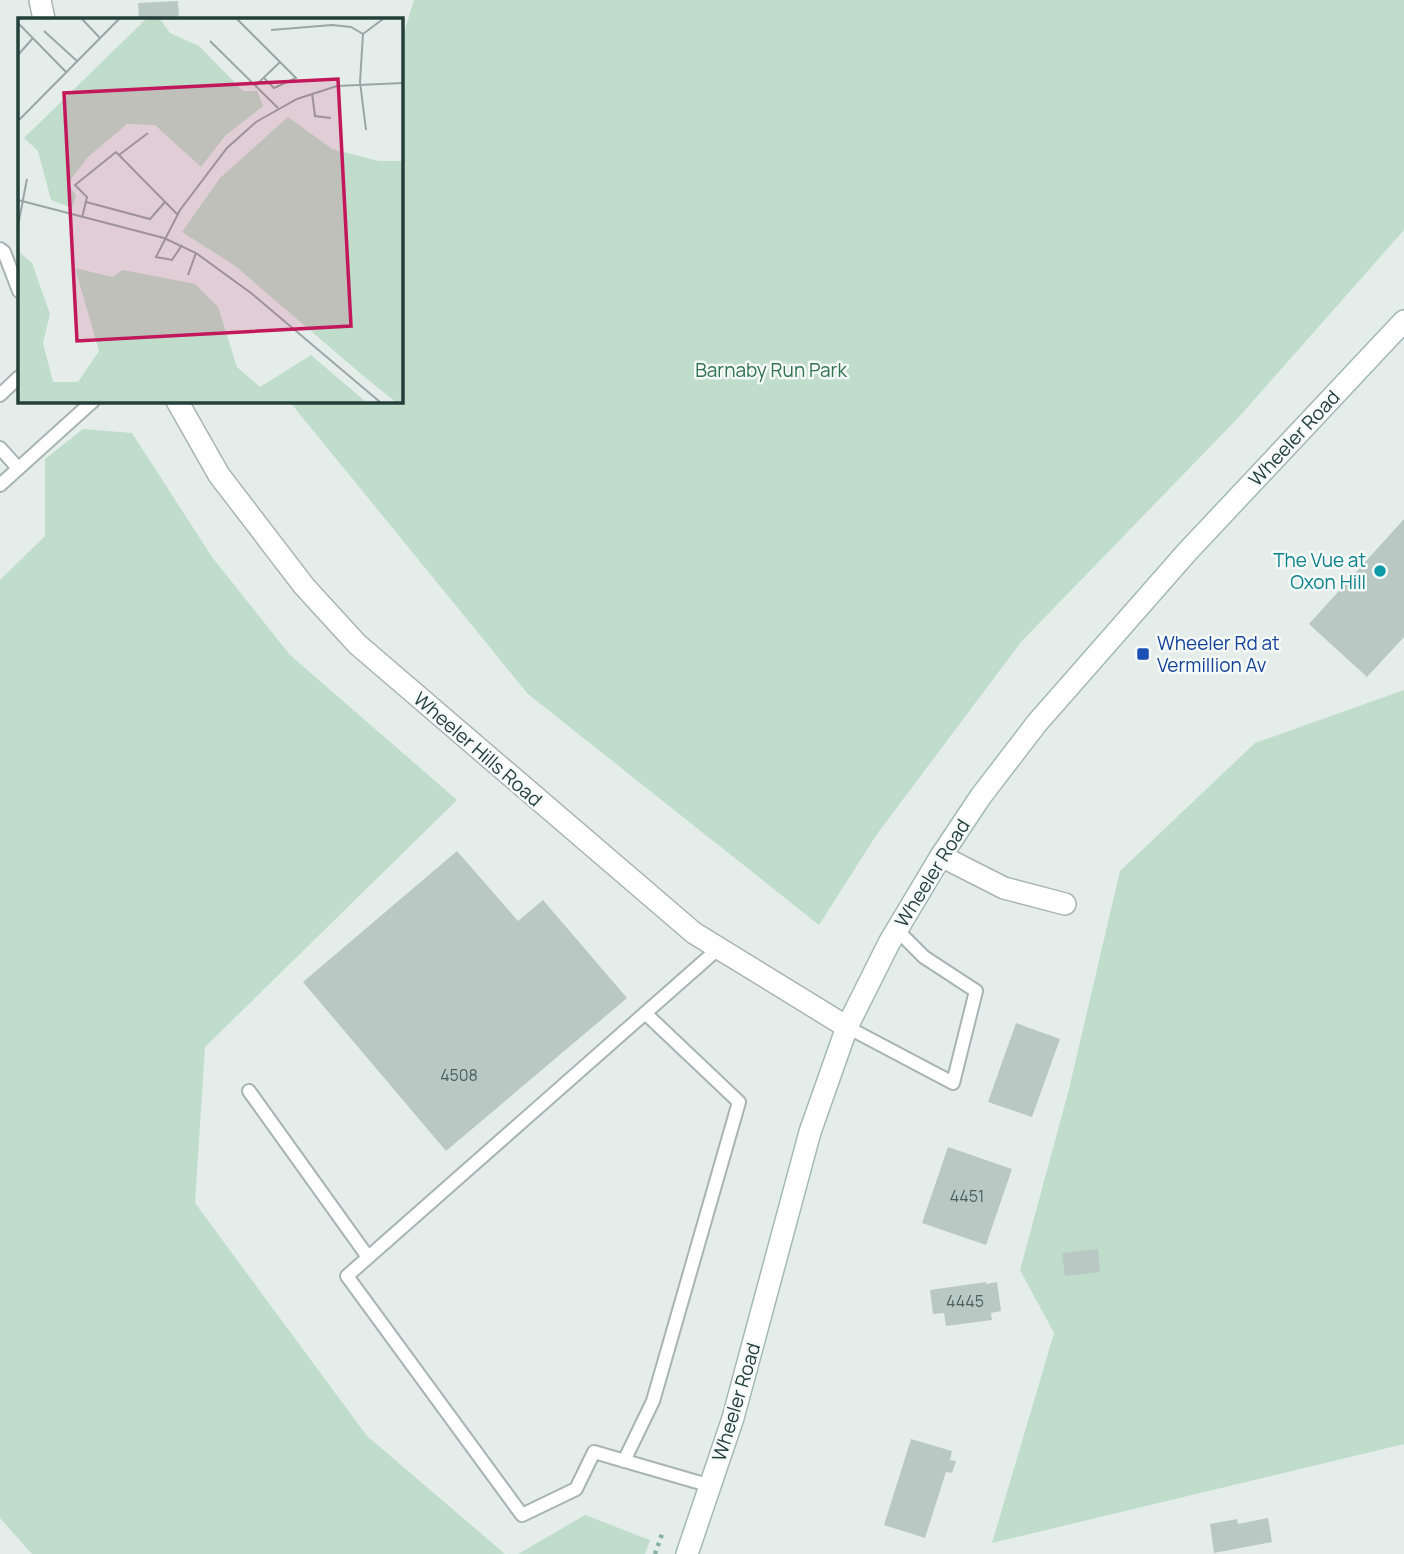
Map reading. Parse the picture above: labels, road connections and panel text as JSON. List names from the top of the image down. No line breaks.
{"streets":{"main road":["Wheeler Road","Wheeler Hills Road"]},"crossings":[["Wheeler Road","Wheeler Hills Road"]],"parks":["Barnaby Run Park"],"places":{"other":["The Vue at Oxon Hill"],"transit":["Wheeler Rd at Vermillion Av"]},"house_numbers":["4508","4451","4445"]}
